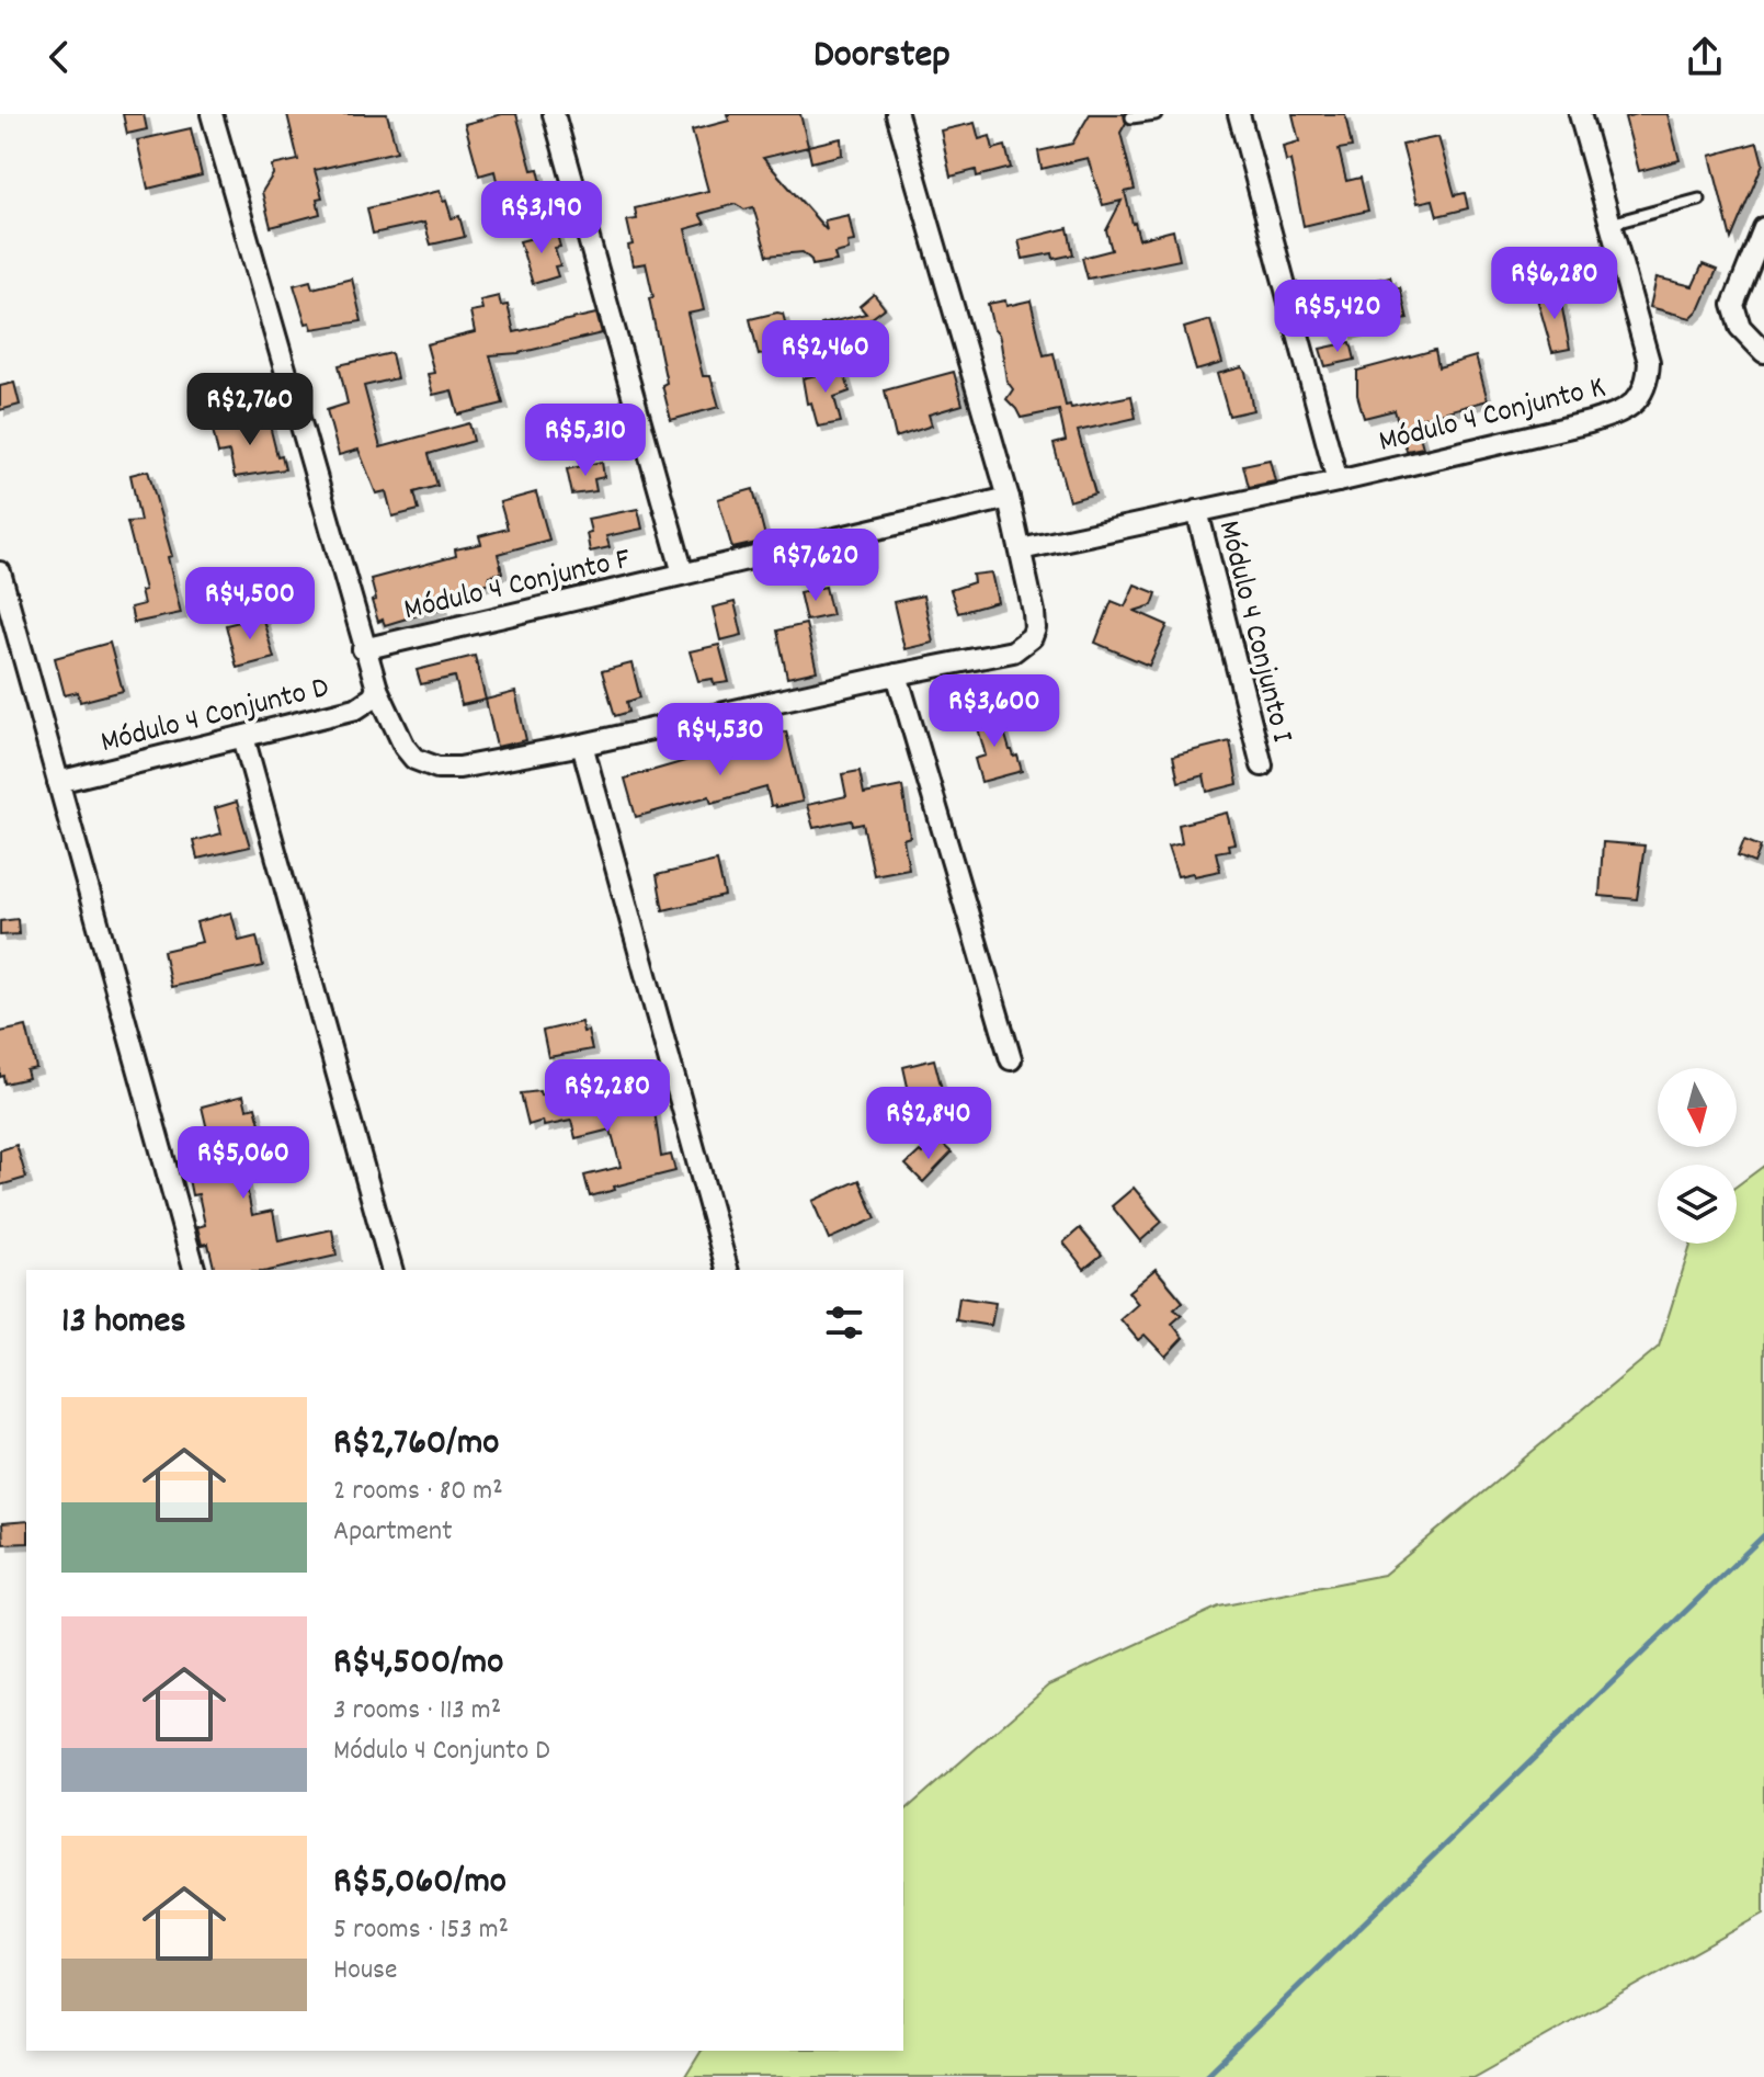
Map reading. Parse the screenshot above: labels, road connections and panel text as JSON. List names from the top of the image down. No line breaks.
{"streets":{"street":["Módulo 4 Conjunto K","Módulo 4 Conjunto F","Módulo 4 Conjunto I","Módulo 4 Conjunto D"]},"crossings":[["Módulo 4 Conjunto K","Módulo 4 Conjunto I"]],"north":"bottom","page":{"header":"Doorstep","price":["R$3,190","R$6,280","R$5,420","R$2,460","R$2,760","R$5,310","R$7,620","R$4,500","R$3,600","R$4,530","R$2,280","R$2,840","R$5,060"],"heading":"13 homes","list":[{"name":"R$2,760/mo","note":"2 rooms · 80 m² · Apartment"},{"name":"R$4,500/mo","note":"3 rooms · 113 m² · Módulo 4 Conjunto D"},{"name":"R$5,060/mo","note":"5 rooms · 153 m² · House"}]}}
